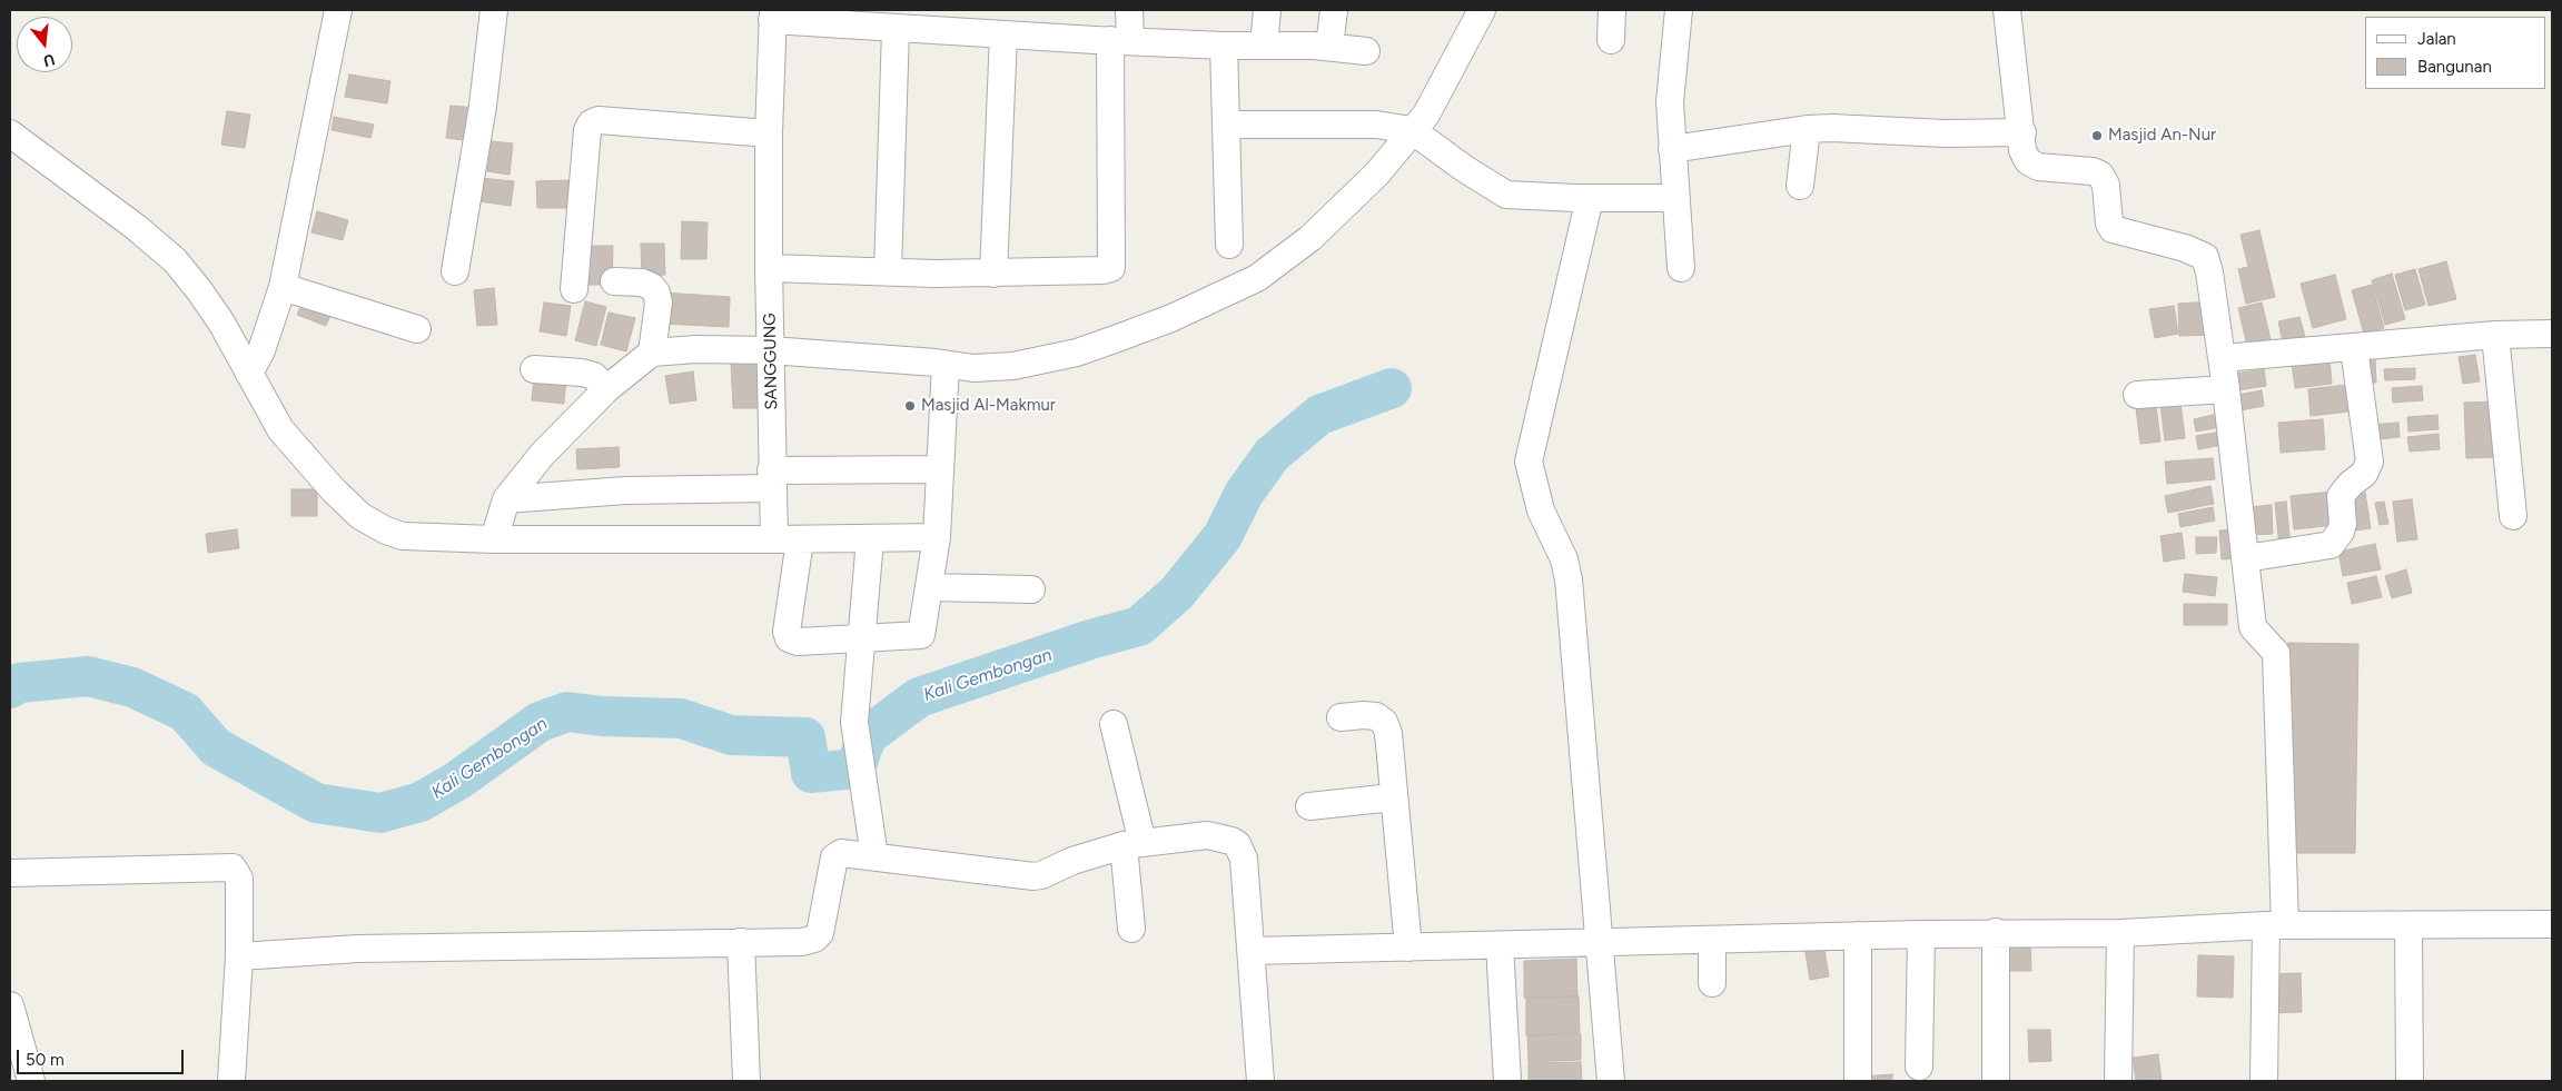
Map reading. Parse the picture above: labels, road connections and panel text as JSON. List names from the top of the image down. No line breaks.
{"streets":{"street":["SANGGUNG"]},"water":["Kali Gembongan"],"places":["Masjid An-Nur","Masjid Al-Makmur"],"legend":["Jalan","Bangunan"],"scale_bar":"50 m","north":"bottom"}
